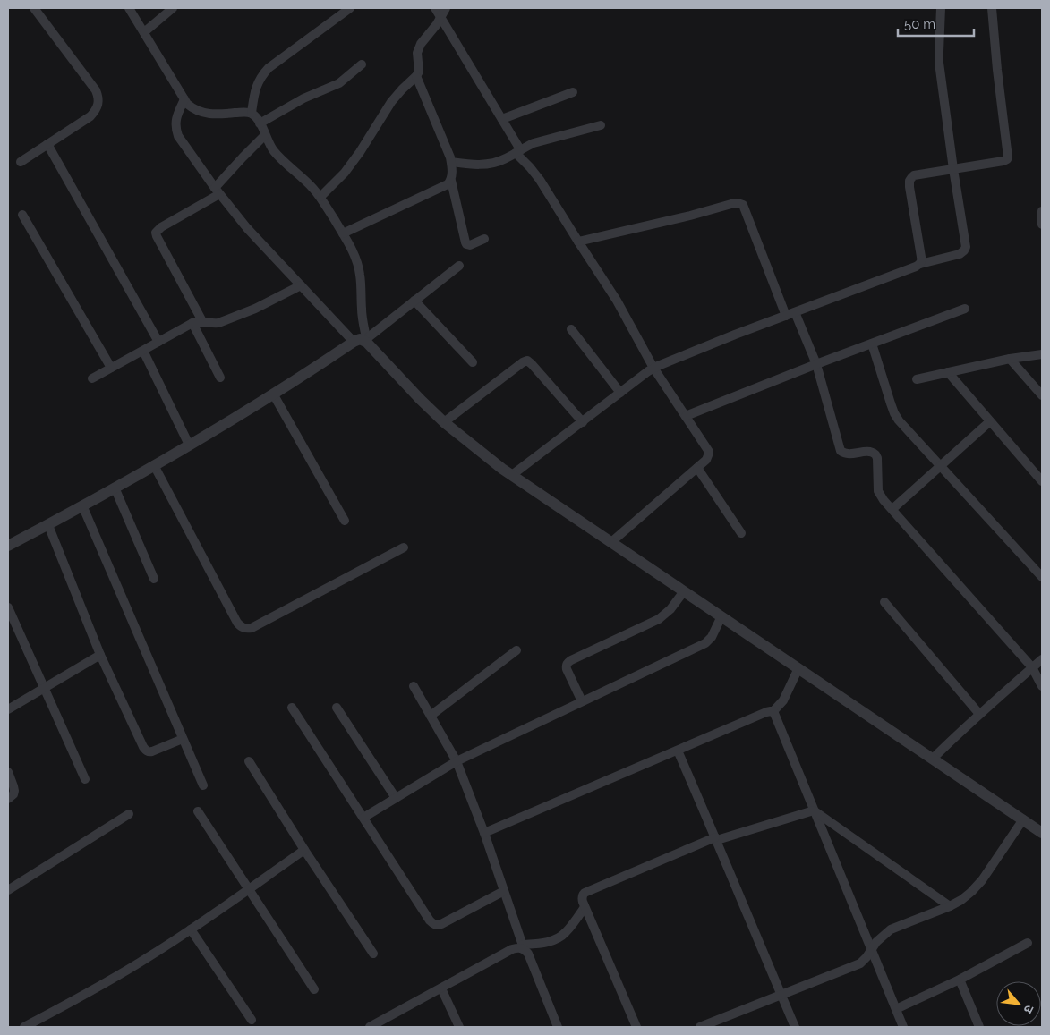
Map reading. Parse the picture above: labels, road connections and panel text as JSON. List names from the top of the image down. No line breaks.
{"scale_bar":"50 m","north":"bottom right"}
